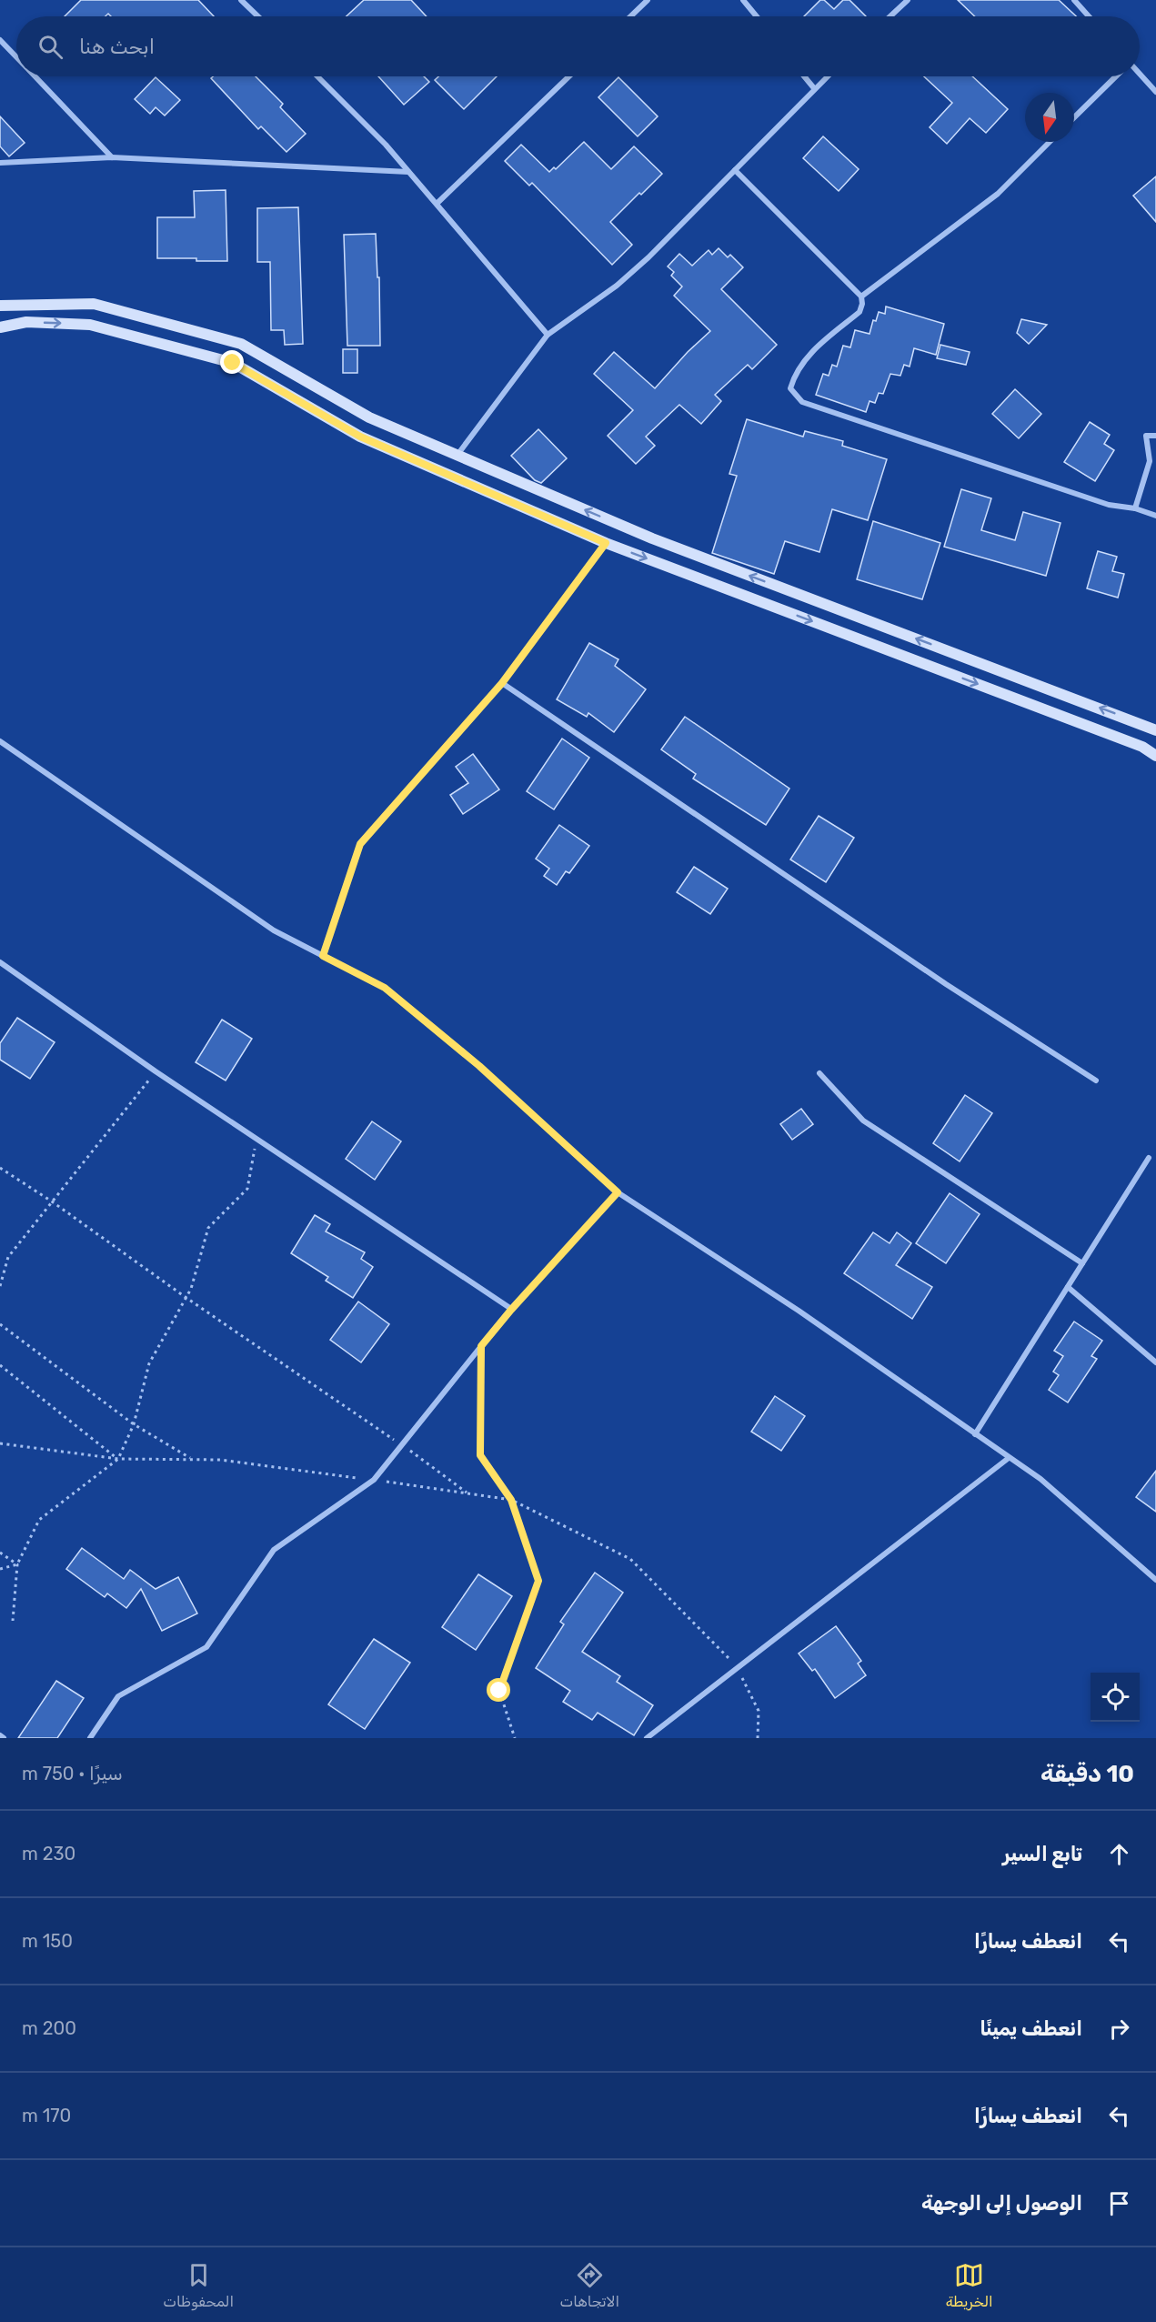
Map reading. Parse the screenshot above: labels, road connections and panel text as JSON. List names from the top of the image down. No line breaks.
{"north":"bottom","page":{"search":"ابحث هنا","heading":["10 دقيقة","سيرًا · 750 m"],"list":[["تابع السير","230 m"],["انعطف يسارًا","150 m"],["انعطف يمينًا","200 m"],["انعطف يسارًا","170 m"],"الوصول إلى الوجهة"],"nav":["الخريطة","الاتجاهات","المحفوظات"]}}
